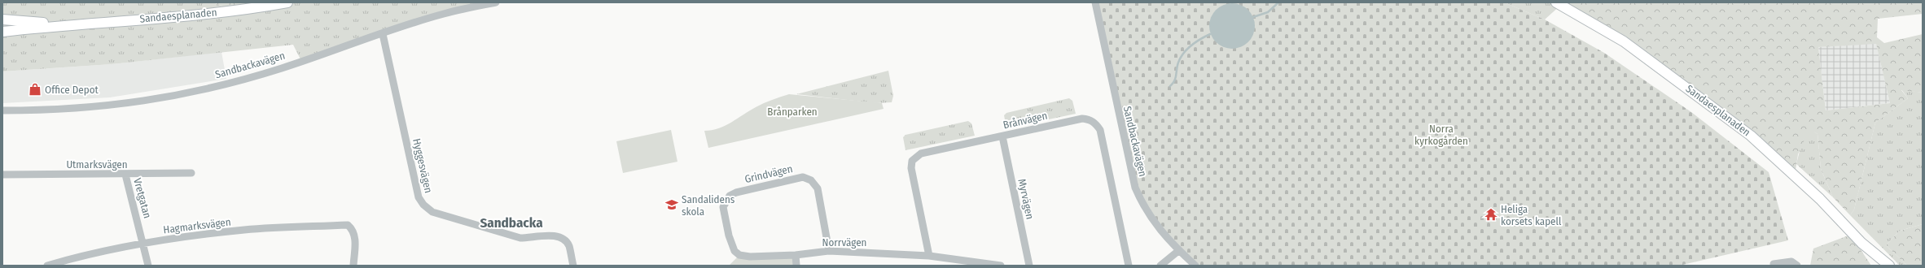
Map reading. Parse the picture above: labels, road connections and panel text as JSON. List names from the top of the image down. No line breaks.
{"streets":{"main road":["Sandaesplanaden"],"street":["Sandbackavägen","Brånvägen","Utmarksvägen","Hyggesvägen","Grindvägen","Vretgatan","Myrvägen","Hagmarksvägen","Norrvägen"]},"crossings":[["Sandbackavägen","Hyggesvägen"],["Brånvägen","Myrvägen"],["Brånvägen","Norrvägen"],["Utmarksvägen","Vretgatan"],["Grindvägen","Norrvägen"],["Vretgatan","Hagmarksvägen"]],"districts":["Sandbacka"],"parks":["Brånparken","Norra kyrkogården"],"places":{"shop":["Office Depot"],"school or university":["Sandalidens skola"],"temple":["Heliga korsets kapell"]}}
